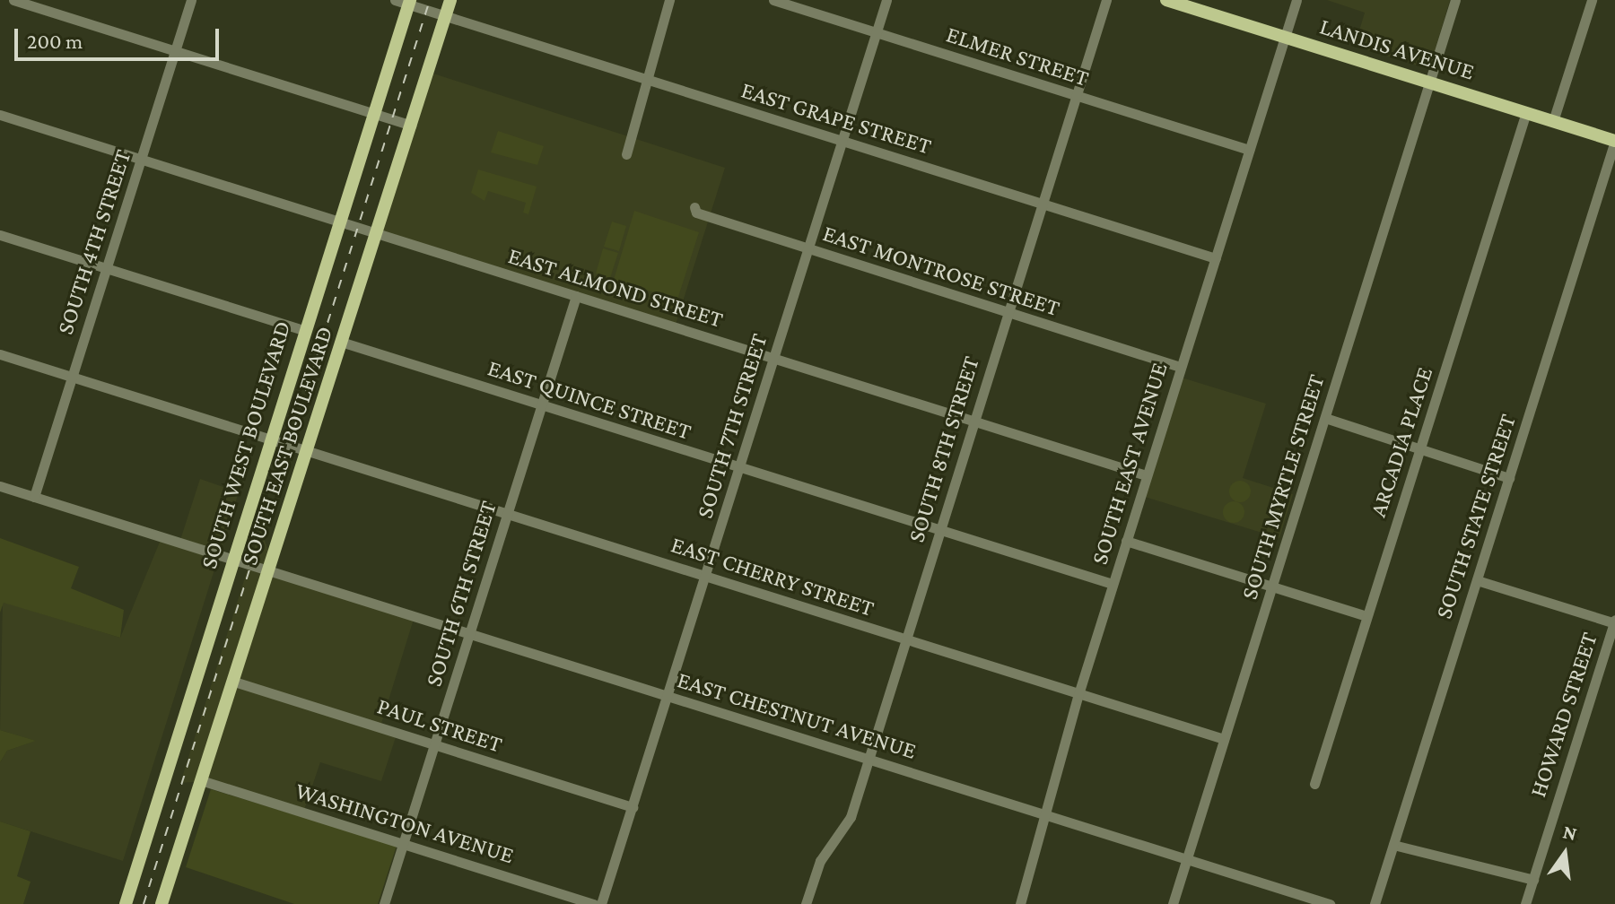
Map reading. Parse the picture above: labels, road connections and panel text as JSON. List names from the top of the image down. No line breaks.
{"streets":{"main road":["LANDIS AVENUE","SOUTH WEST BOULEVARD","SOUTH EAST BOULEVARD"],"street":["ELMER STREET","EAST GRAPE STREET","SOUTH 4TH STREET","EAST MONTROSE STREET","EAST ALMOND STREET","EAST QUINCE STREET","SOUTH 7TH STREET","ARCADIA PLACE","SOUTH 8TH STREET","SOUTH EAST AVENUE","SOUTH MYRTLE STREET","SOUTH STATE STREET","EAST CHERRY STREET","SOUTH 6TH STREET","HOWARD STREET","EAST CHESTNUT AVENUE","PAUL STREET","WASHINGTON AVENUE"]},"crossings":[["LANDIS AVENUE","ARCADIA PLACE"],["LANDIS AVENUE","SOUTH EAST AVENUE"],["LANDIS AVENUE","SOUTH MYRTLE STREET"],["LANDIS AVENUE","SOUTH STATE STREET"],["ELMER STREET","SOUTH 7TH STREET"],["ELMER STREET","SOUTH 8TH STREET"],["ELMER STREET","SOUTH EAST AVENUE"],["EAST GRAPE STREET","SOUTH 7TH STREET"],["EAST GRAPE STREET","SOUTH WEST BOULEVARD"],["EAST GRAPE STREET","SOUTH EAST BOULEVARD"],["EAST GRAPE STREET","SOUTH 8TH STREET"],["EAST GRAPE STREET","SOUTH EAST AVENUE"],["SOUTH 4TH STREET","EAST ALMOND STREET"],["SOUTH 4TH STREET","EAST CHERRY STREET"],["SOUTH 4TH STREET","EAST CHESTNUT AVENUE"],["EAST MONTROSE STREET","SOUTH 7TH STREET"],["EAST MONTROSE STREET","SOUTH 8TH STREET"],["EAST MONTROSE STREET","SOUTH EAST AVENUE"],["EAST ALMOND STREET","SOUTH 7TH STREET"],["EAST ALMOND STREET","SOUTH WEST BOULEVARD"],["EAST ALMOND STREET","SOUTH EAST BOULEVARD"],["EAST ALMOND STREET","SOUTH 8TH STREET"],["EAST ALMOND STREET","SOUTH EAST AVENUE"],["EAST ALMOND STREET","SOUTH 6TH STREET"],["EAST QUINCE STREET","SOUTH 7TH STREET"],["EAST QUINCE STREET","SOUTH EAST BOULEVARD"],["EAST QUINCE STREET","SOUTH 8TH STREET"],["EAST QUINCE STREET","SOUTH EAST AVENUE"],["EAST QUINCE STREET","SOUTH 6TH STREET"],["SOUTH 7TH STREET","EAST CHERRY STREET"],["SOUTH 7TH STREET","EAST CHESTNUT AVENUE"],["SOUTH 7TH STREET","PAUL STREET"],["SOUTH WEST BOULEVARD","EAST CHERRY STREET"],["SOUTH WEST BOULEVARD","EAST CHESTNUT AVENUE"],["SOUTH EAST BOULEVARD","EAST CHERRY STREET"],["SOUTH EAST BOULEVARD","EAST CHESTNUT AVENUE"],["SOUTH EAST BOULEVARD","PAUL STREET"],["SOUTH EAST BOULEVARD","WASHINGTON AVENUE"],["SOUTH 8TH STREET","EAST CHERRY STREET"],["SOUTH 8TH STREET","EAST CHESTNUT AVENUE"],["SOUTH EAST AVENUE","EAST CHERRY STREET"],["SOUTH EAST AVENUE","EAST CHESTNUT AVENUE"],["SOUTH MYRTLE STREET","EAST CHERRY STREET"],["SOUTH MYRTLE STREET","EAST CHESTNUT AVENUE"],["EAST CHERRY STREET","SOUTH 6TH STREET"],["SOUTH 6TH STREET","EAST CHESTNUT AVENUE"],["SOUTH 6TH STREET","PAUL STREET"],["SOUTH 6TH STREET","WASHINGTON AVENUE"]],"scale_bar":"200 m","north":"top"}
